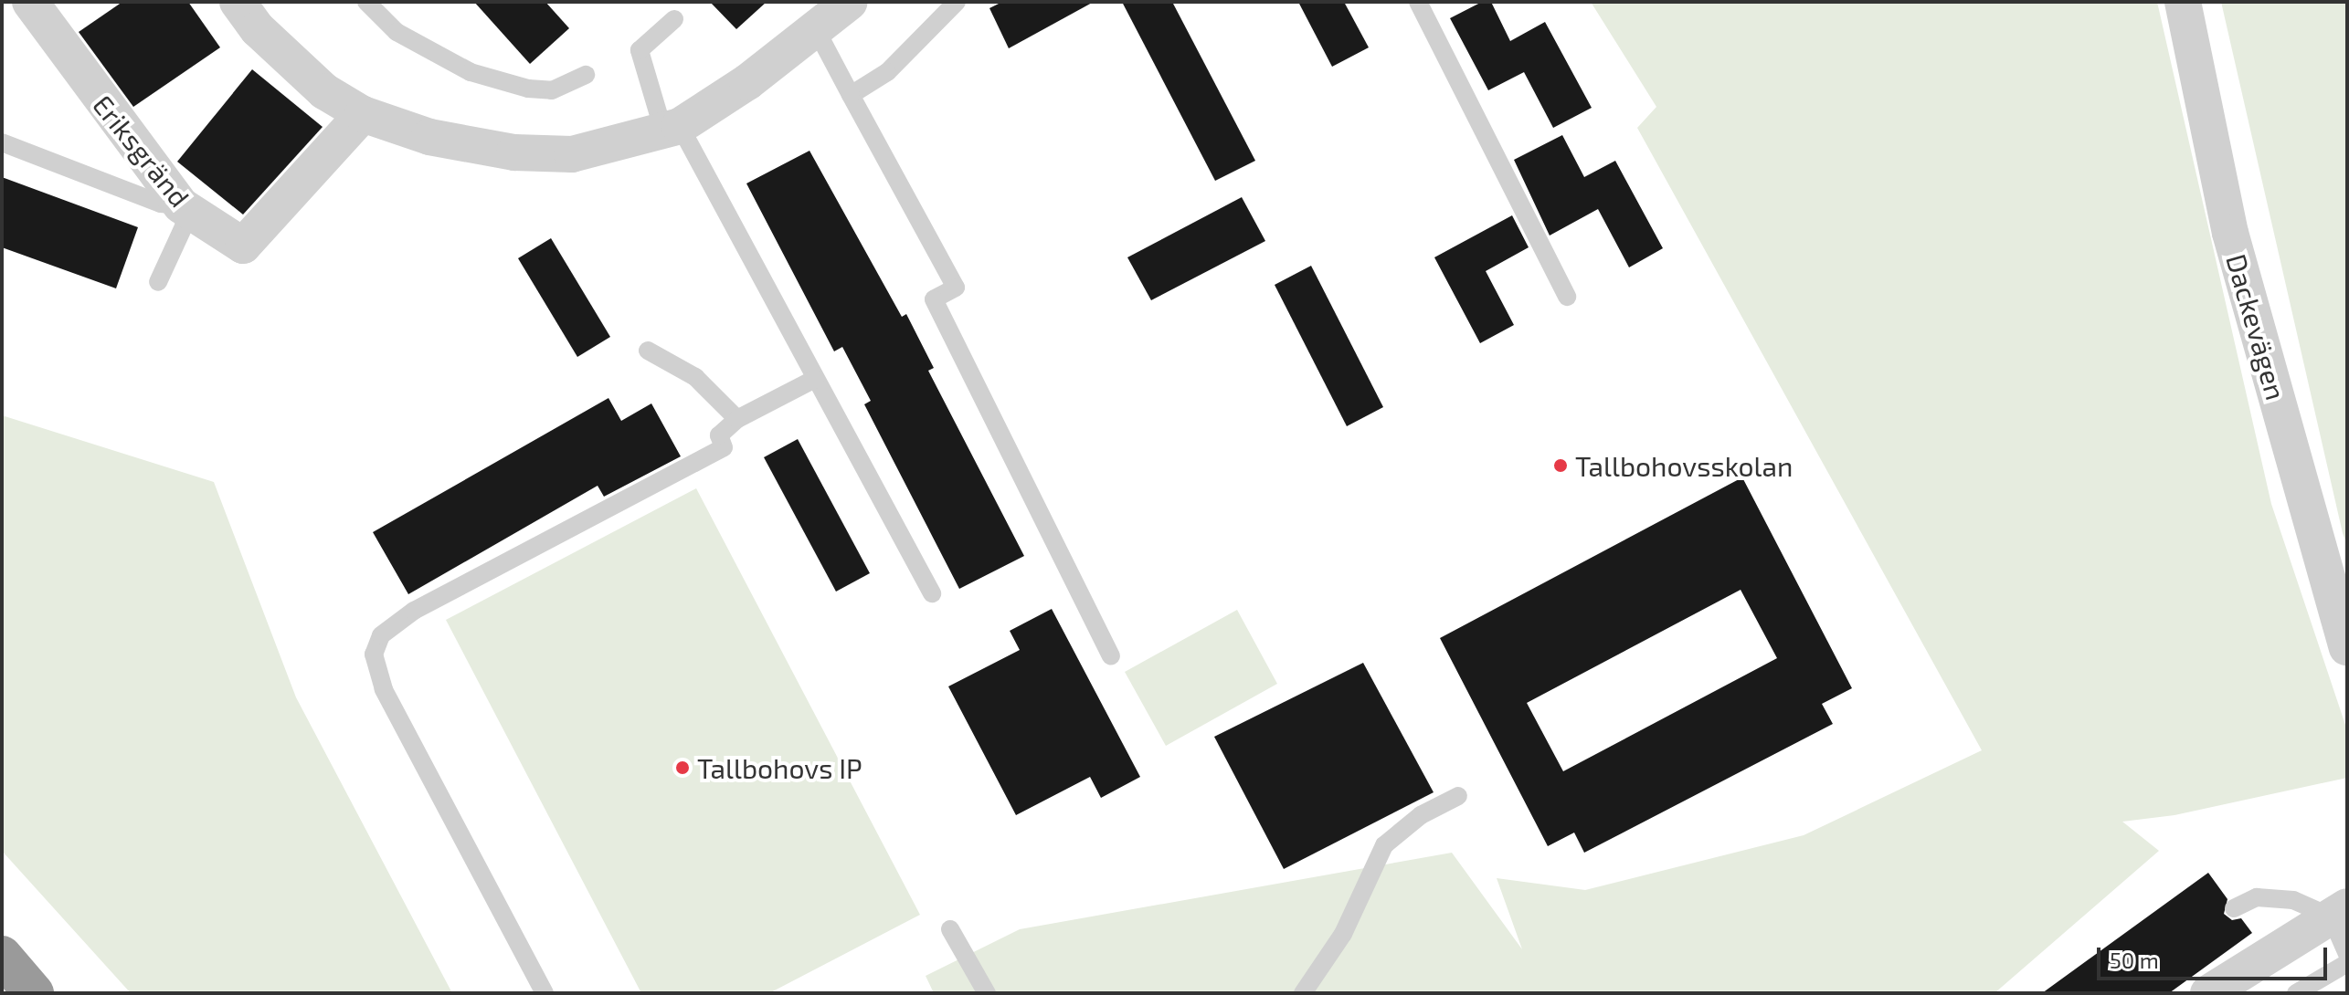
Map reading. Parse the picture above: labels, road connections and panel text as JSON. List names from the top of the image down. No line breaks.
{"streets":{"street":["Eriksgränd","Dackevägen"]},"places":["Tallbohovsskolan","Tallbohovs IP"],"scale_bar":"50 m"}
